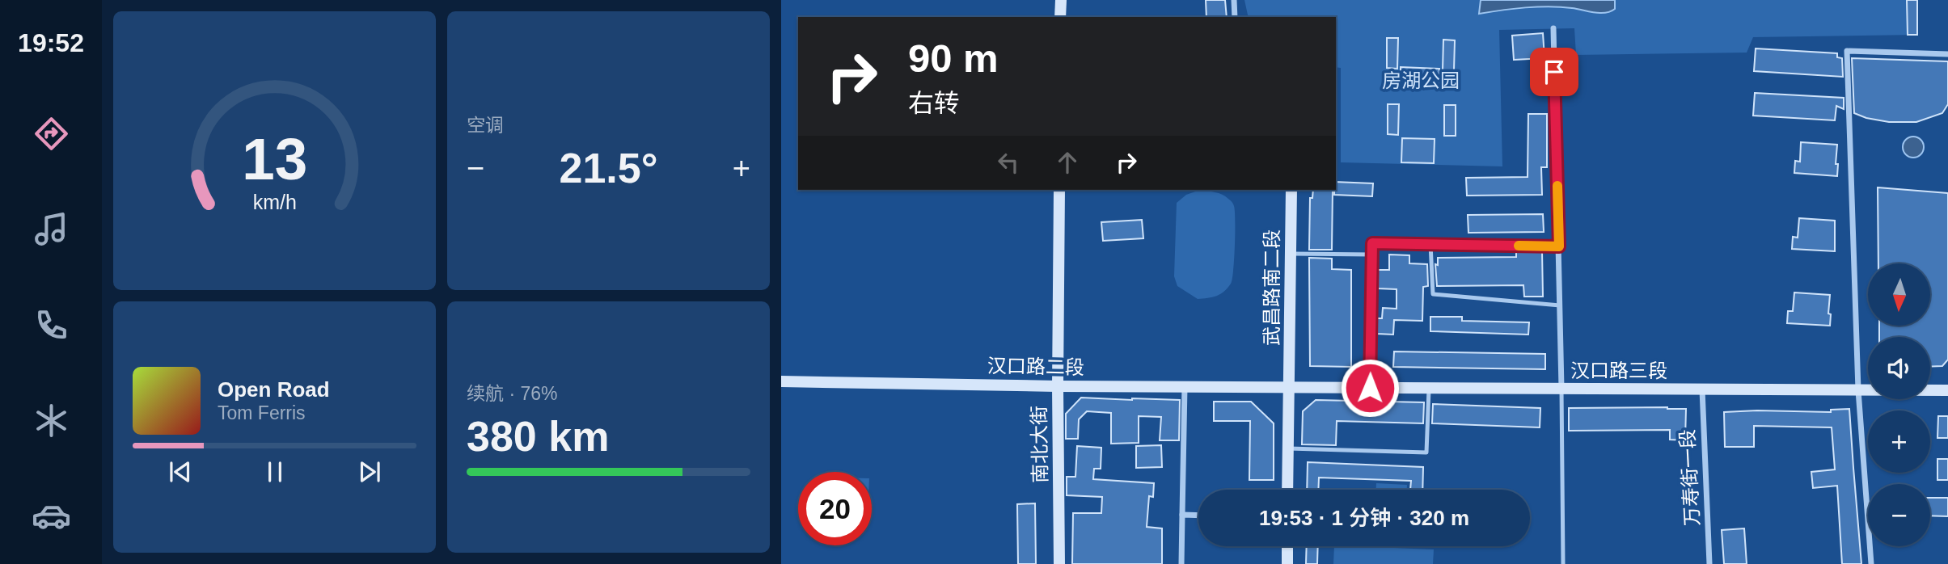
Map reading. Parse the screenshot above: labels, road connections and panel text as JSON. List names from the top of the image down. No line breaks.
{"streets":{"street":["武昌路南二段","汉口路二段","汉口路三段","南北大街","万寿街一段"]},"crossings":[["武昌路南二段","汉口路二段"],["武昌路南二段","汉口路三段"],["汉口路二段","汉口路三段"],["汉口路二段","南北大街"],["汉口路三段","万寿街一段"]],"parks":["房湖公园"],"north":"bottom","page":{"tabs":"19:52","tile":["空调",["续航 · 76%","380 km"]],"turn":["90 m","右转"],"heat":["−","21.5°","+"],"map_buttons":["+","−"],"song":["Open Road","Tom Ferris"],"limit":"20","trip":"19:53 · 1 分钟 · 320 m","gauge":["13","km/h"]}}
